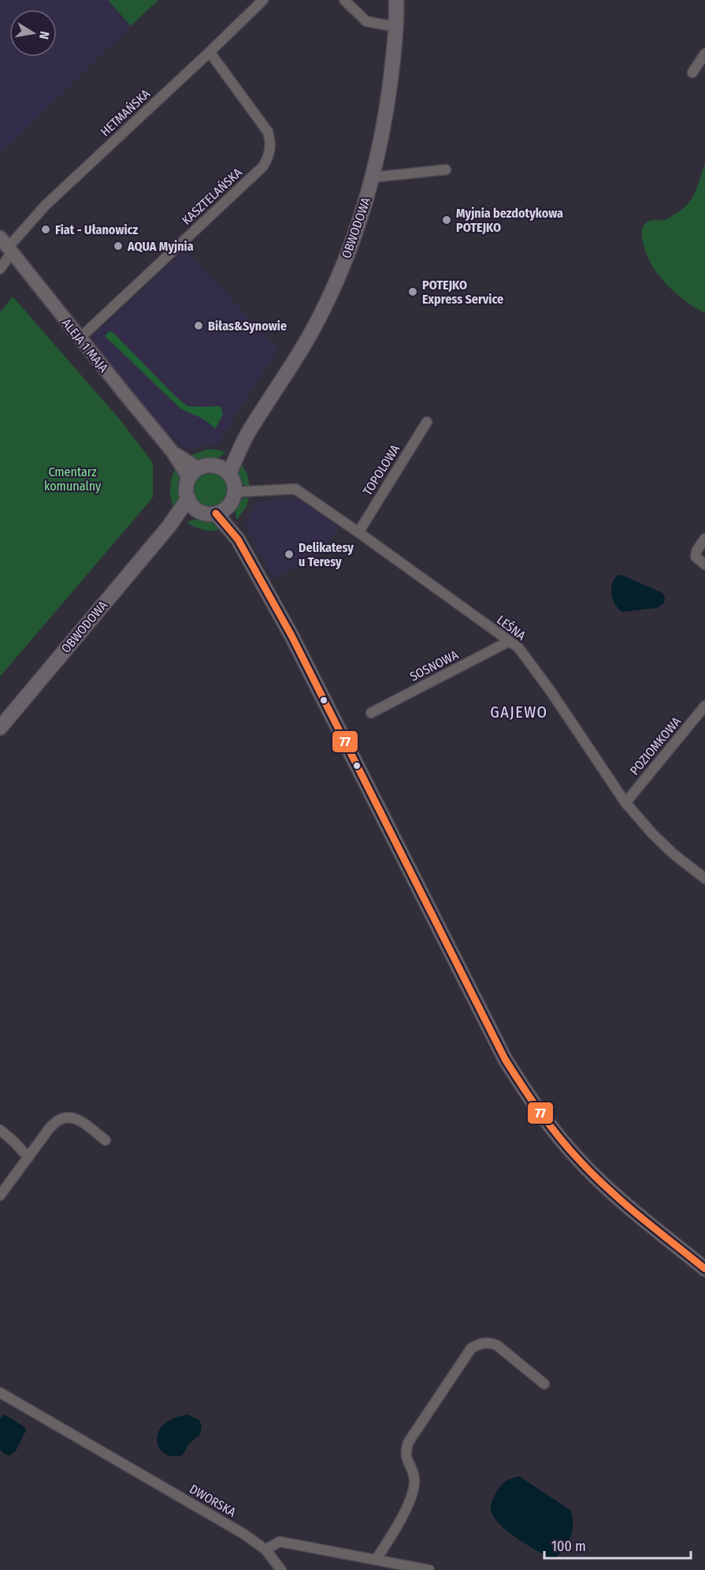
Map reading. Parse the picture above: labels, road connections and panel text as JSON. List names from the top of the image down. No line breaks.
{"streets":{"main road":["OBWODOWA"],"street":["HETMAŃSKA","KASZTELAŃSKA","ALEJA 1 MAJA","TOPOLOWA","LEŚNA","SOSNOWA","POZIOMKOWA","DWORSKA"]},"crossings":[["HETMAŃSKA","KASZTELAŃSKA"],["HETMAŃSKA","ALEJA 1 MAJA"],["KASZTELAŃSKA","ALEJA 1 MAJA"],["OBWODOWA","ALEJA 1 MAJA"],["OBWODOWA","LEŚNA"],["ALEJA 1 MAJA","LEŚNA"],["TOPOLOWA","LEŚNA"],["LEŚNA","SOSNOWA"],["LEŚNA","POZIOMKOWA"]],"districts":["GAJEWO"],"parks":["Cmentarz komunalny"],"places":["Myjnia bezdotykowa POTEJKO","Fiat - Ułanowicz","AQUA Myjnia","POTEJKO Express Service","Biłas&Synowie","Delikatesy u Teresy"],"lines":["transit line 77"],"scale_bar":"100 m","north":"right"}
